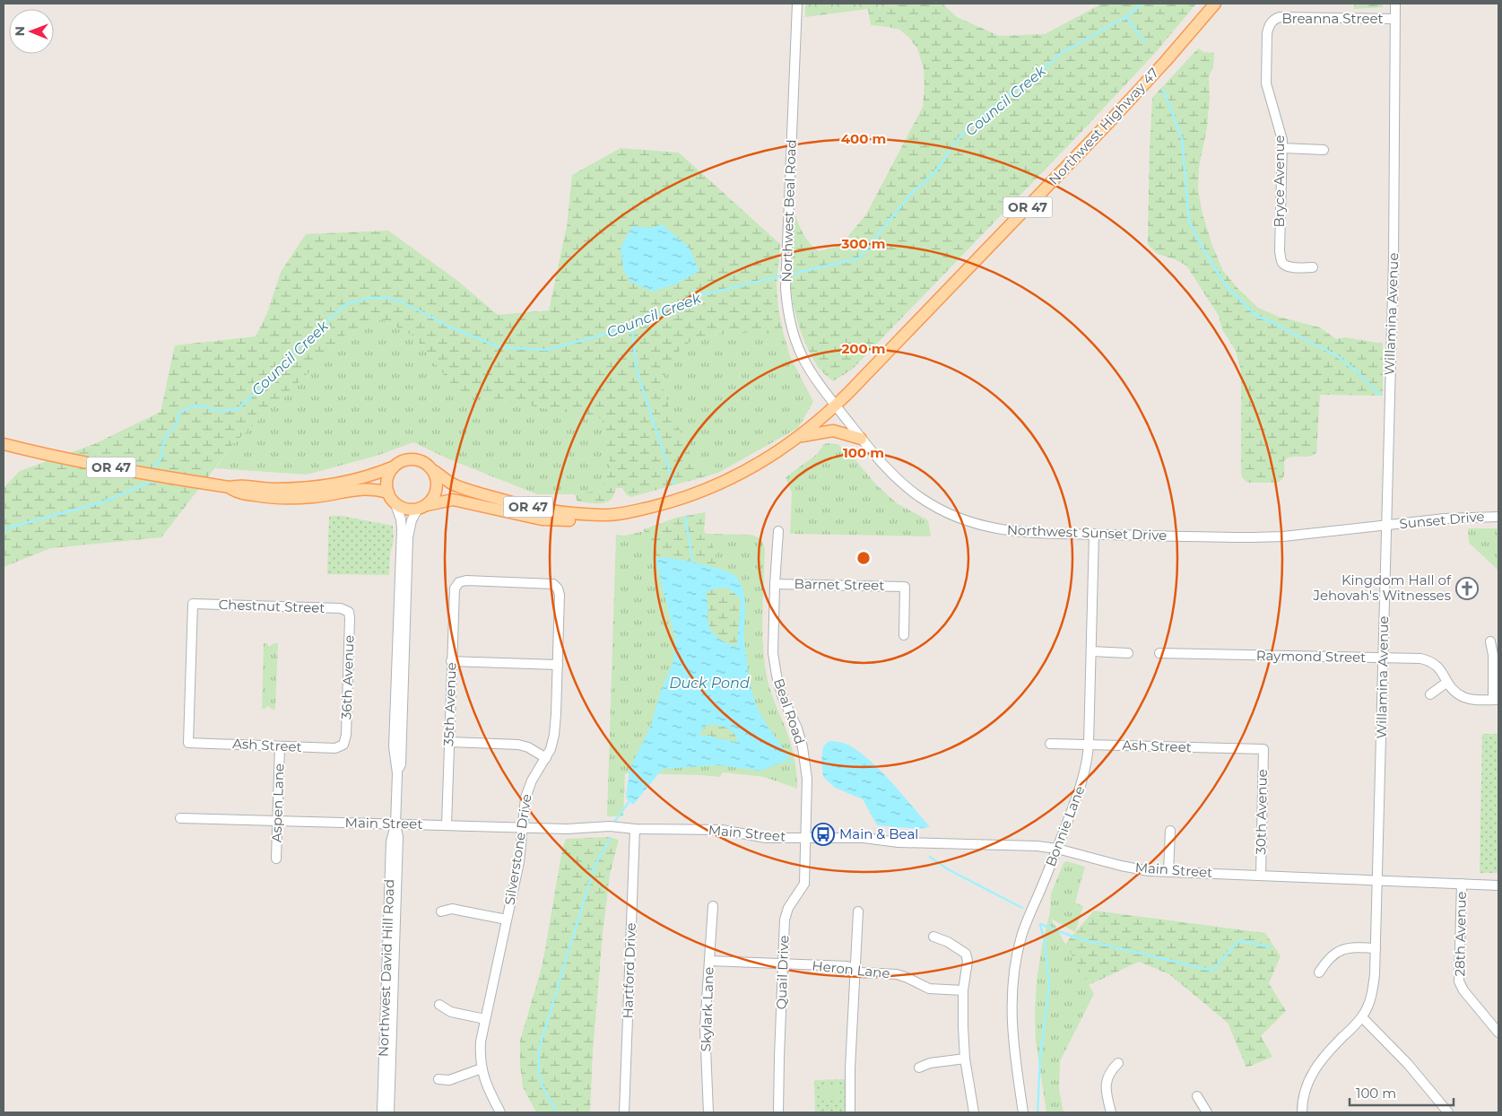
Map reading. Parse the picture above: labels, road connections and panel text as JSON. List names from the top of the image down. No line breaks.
{"streets":{"main road":["Northwest Highway 47","OR 47"],"street":["Breanna Street","Bryce Avenue","Northwest Beal Road","Willamina Avenue","Sunset Drive","Northwest Sunset Drive","Barnet Street","Chestnut Street","Raymond Street","36th Avenue","35th Avenue","Beal Road","Ash Street","Aspen Lane","30th Avenue","Main Street","Bonnie Lane","Silverstone Drive","28th Avenue","Northwest David Hill Road","Heron Lane","Hartford Drive","Quail Drive","Skylark Lane"]},"crossings":[["Breanna Street","Bryce Avenue"],["Breanna Street","Willamina Avenue"],["Northwest Highway 47","OR 47"],["Northwest Highway 47","Northwest Beal Road"],["Northwest Highway 47","Northwest Sunset Drive"],["Northwest Highway 47","Northwest David Hill Road"],["OR 47","Northwest David Hill Road"],["Northwest Beal Road","Northwest Sunset Drive"],["Willamina Avenue","Sunset Drive"],["Willamina Avenue","Northwest Sunset Drive"],["Willamina Avenue","Raymond Street"],["Willamina Avenue","Main Street"],["Sunset Drive","Northwest Sunset Drive"],["Northwest Sunset Drive","Bonnie Lane"],["Barnet Street","Beal Road"],["Chestnut Street","36th Avenue"],["Chestnut Street","Ash Street"],["36th Avenue","Ash Street"],["35th Avenue","Main Street"],["35th Avenue","Silverstone Drive"],["Beal Road","Main Street"],["Beal Road","Quail Drive"],["Ash Street","Aspen Lane"],["Ash Street","30th Avenue"],["Ash Street","Bonnie Lane"],["Aspen Lane","Main Street"],["30th Avenue","Main Street"],["Main Street","Bonnie Lane"],["Main Street","Silverstone Drive"],["Main Street","28th Avenue"],["Main Street","Northwest David Hill Road"],["Main Street","Hartford Drive"],["Main Street","Quail Drive"],["Heron Lane","Quail Drive"],["Heron Lane","Skylark Lane"]],"water":["Council Creek","Duck Pond"],"places":{"church":["Kingdom Hall of Jehovah's Witnesses"],"bus stop":["Main & Beal"]},"scale_bar":"100 m","north":"left","rings":["400 m","300 m","200 m","100 m"]}
